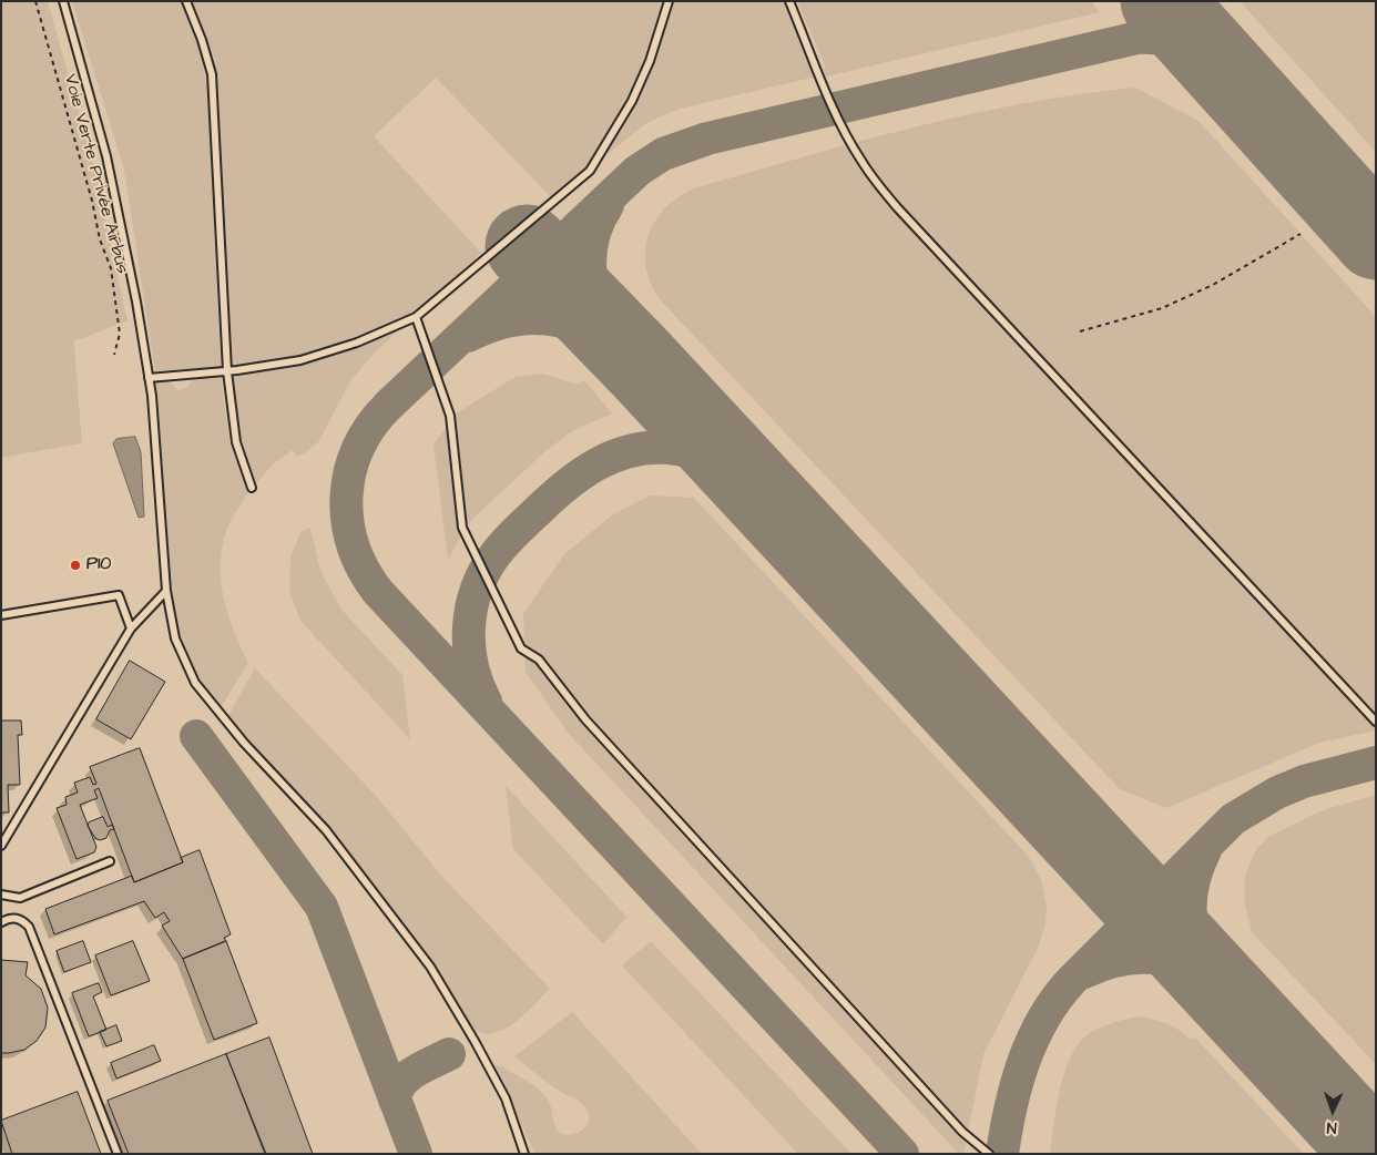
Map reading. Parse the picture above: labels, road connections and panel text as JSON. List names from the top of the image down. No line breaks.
{"streets":{"path":["Voie Verte Privée Airbus"]},"places":["P10"],"north":"bottom"}
